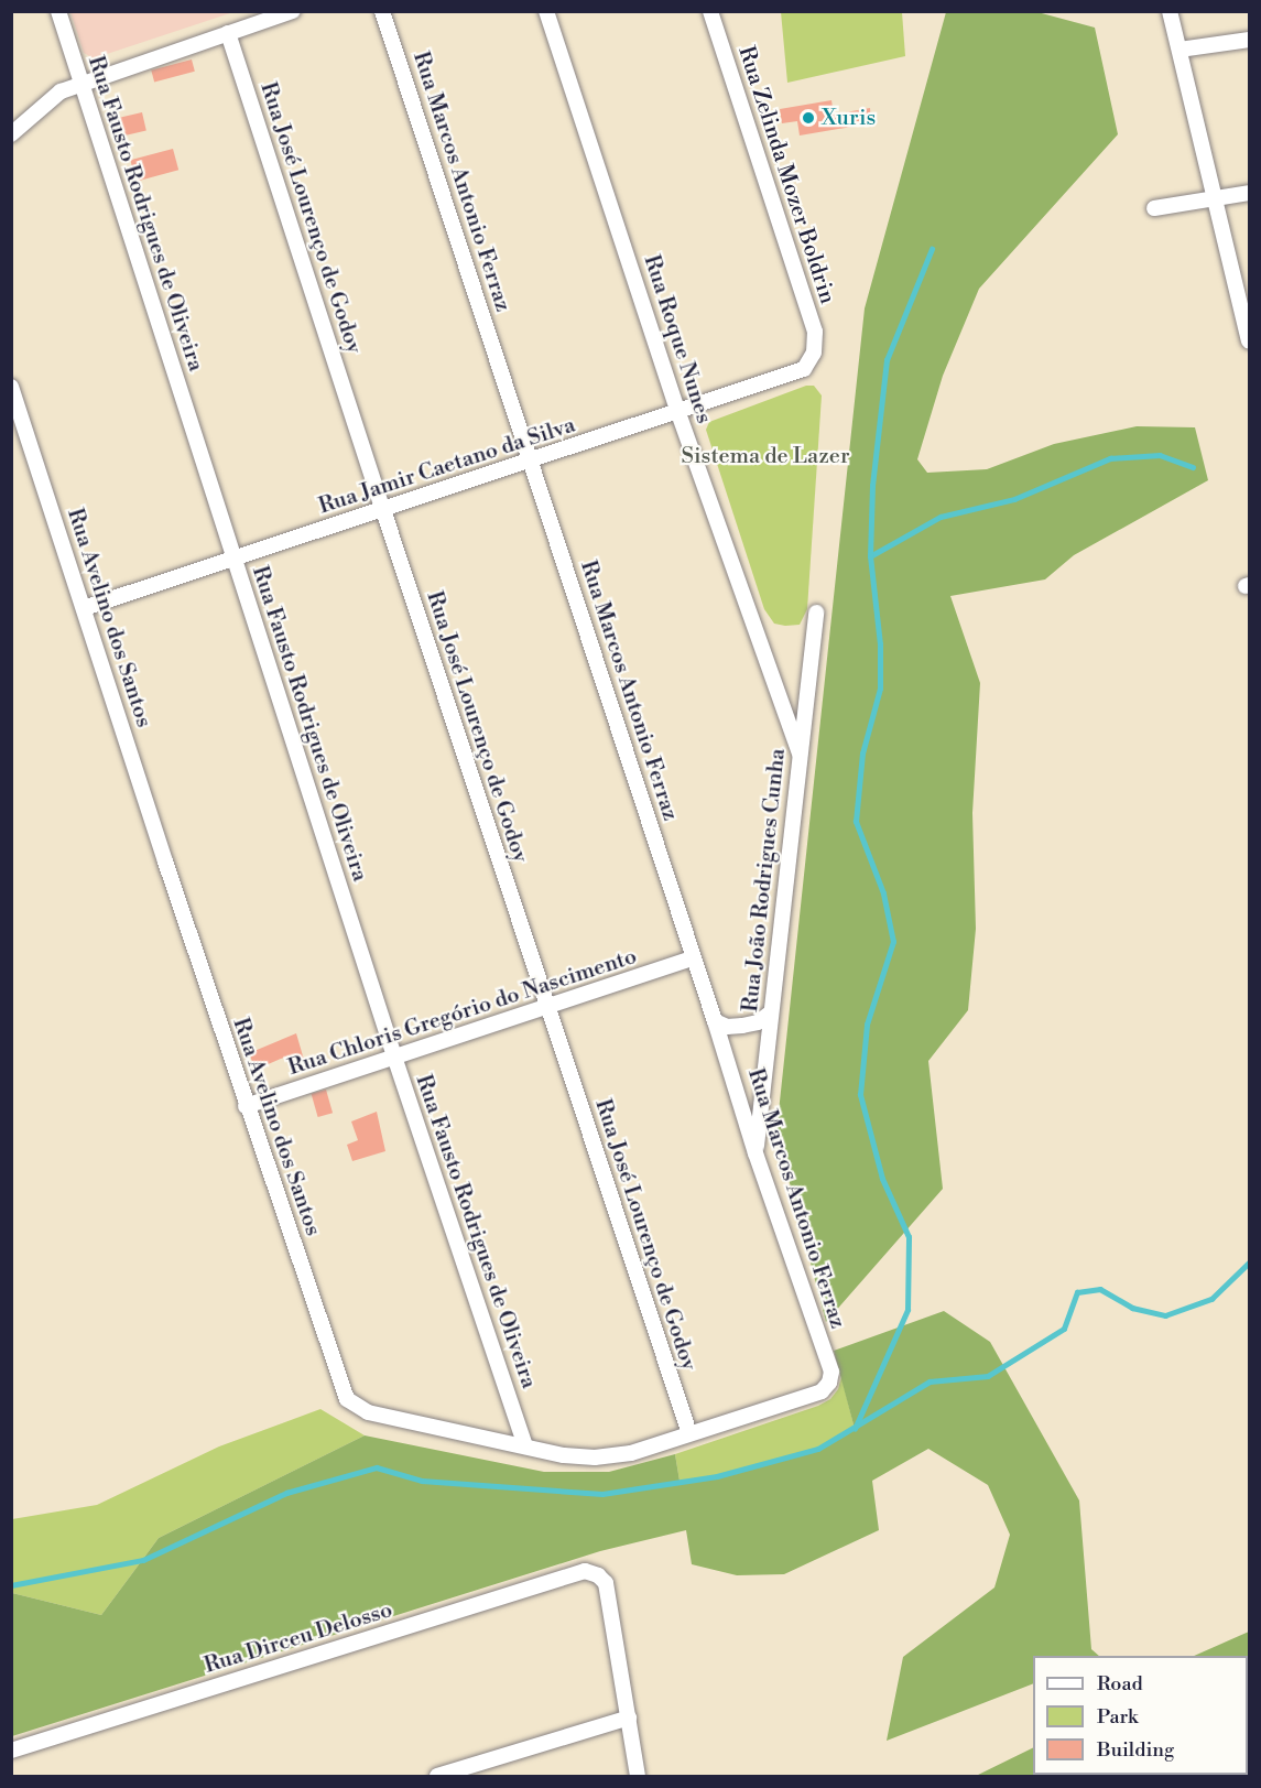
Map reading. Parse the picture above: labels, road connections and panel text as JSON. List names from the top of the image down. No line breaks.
{"streets":{"street":["Rua Zelinda Mozer Boldrin","Rua Marcos Antonio Ferraz","Rua Fausto Rodrigues de Oliveira","Rua José Lourenço de Godoy","Rua Roque Nunes","Rua Jamir Caetano da Silva","Rua Avelino dos Santos","Rua João Rodrigues Cunha","Rua Chloris Gregório do Nascimento","Rua Dirceu Delosso"]},"crossings":[["Rua Zelinda Mozer Boldrin","Rua Jamir Caetano da Silva"],["Rua Marcos Antonio Ferraz","Rua Jamir Caetano da Silva"],["Rua Marcos Antonio Ferraz","Rua Avelino dos Santos"],["Rua Marcos Antonio Ferraz","Rua João Rodrigues Cunha"],["Rua Marcos Antonio Ferraz","Rua Chloris Gregório do Nascimento"],["Rua Fausto Rodrigues de Oliveira","Rua Jamir Caetano da Silva"],["Rua Fausto Rodrigues de Oliveira","Rua Avelino dos Santos"],["Rua Fausto Rodrigues de Oliveira","Rua Chloris Gregório do Nascimento"],["Rua José Lourenço de Godoy","Rua Jamir Caetano da Silva"],["Rua José Lourenço de Godoy","Rua Avelino dos Santos"],["Rua José Lourenço de Godoy","Rua Chloris Gregório do Nascimento"],["Rua Roque Nunes","Rua Jamir Caetano da Silva"],["Rua Roque Nunes","Rua João Rodrigues Cunha"],["Rua Jamir Caetano da Silva","Rua Avelino dos Santos"],["Rua Avelino dos Santos","Rua Chloris Gregório do Nascimento"]],"parks":["Sistema de Lazer"],"places":["Xuris"],"legend":["Road","Park","Building"]}
